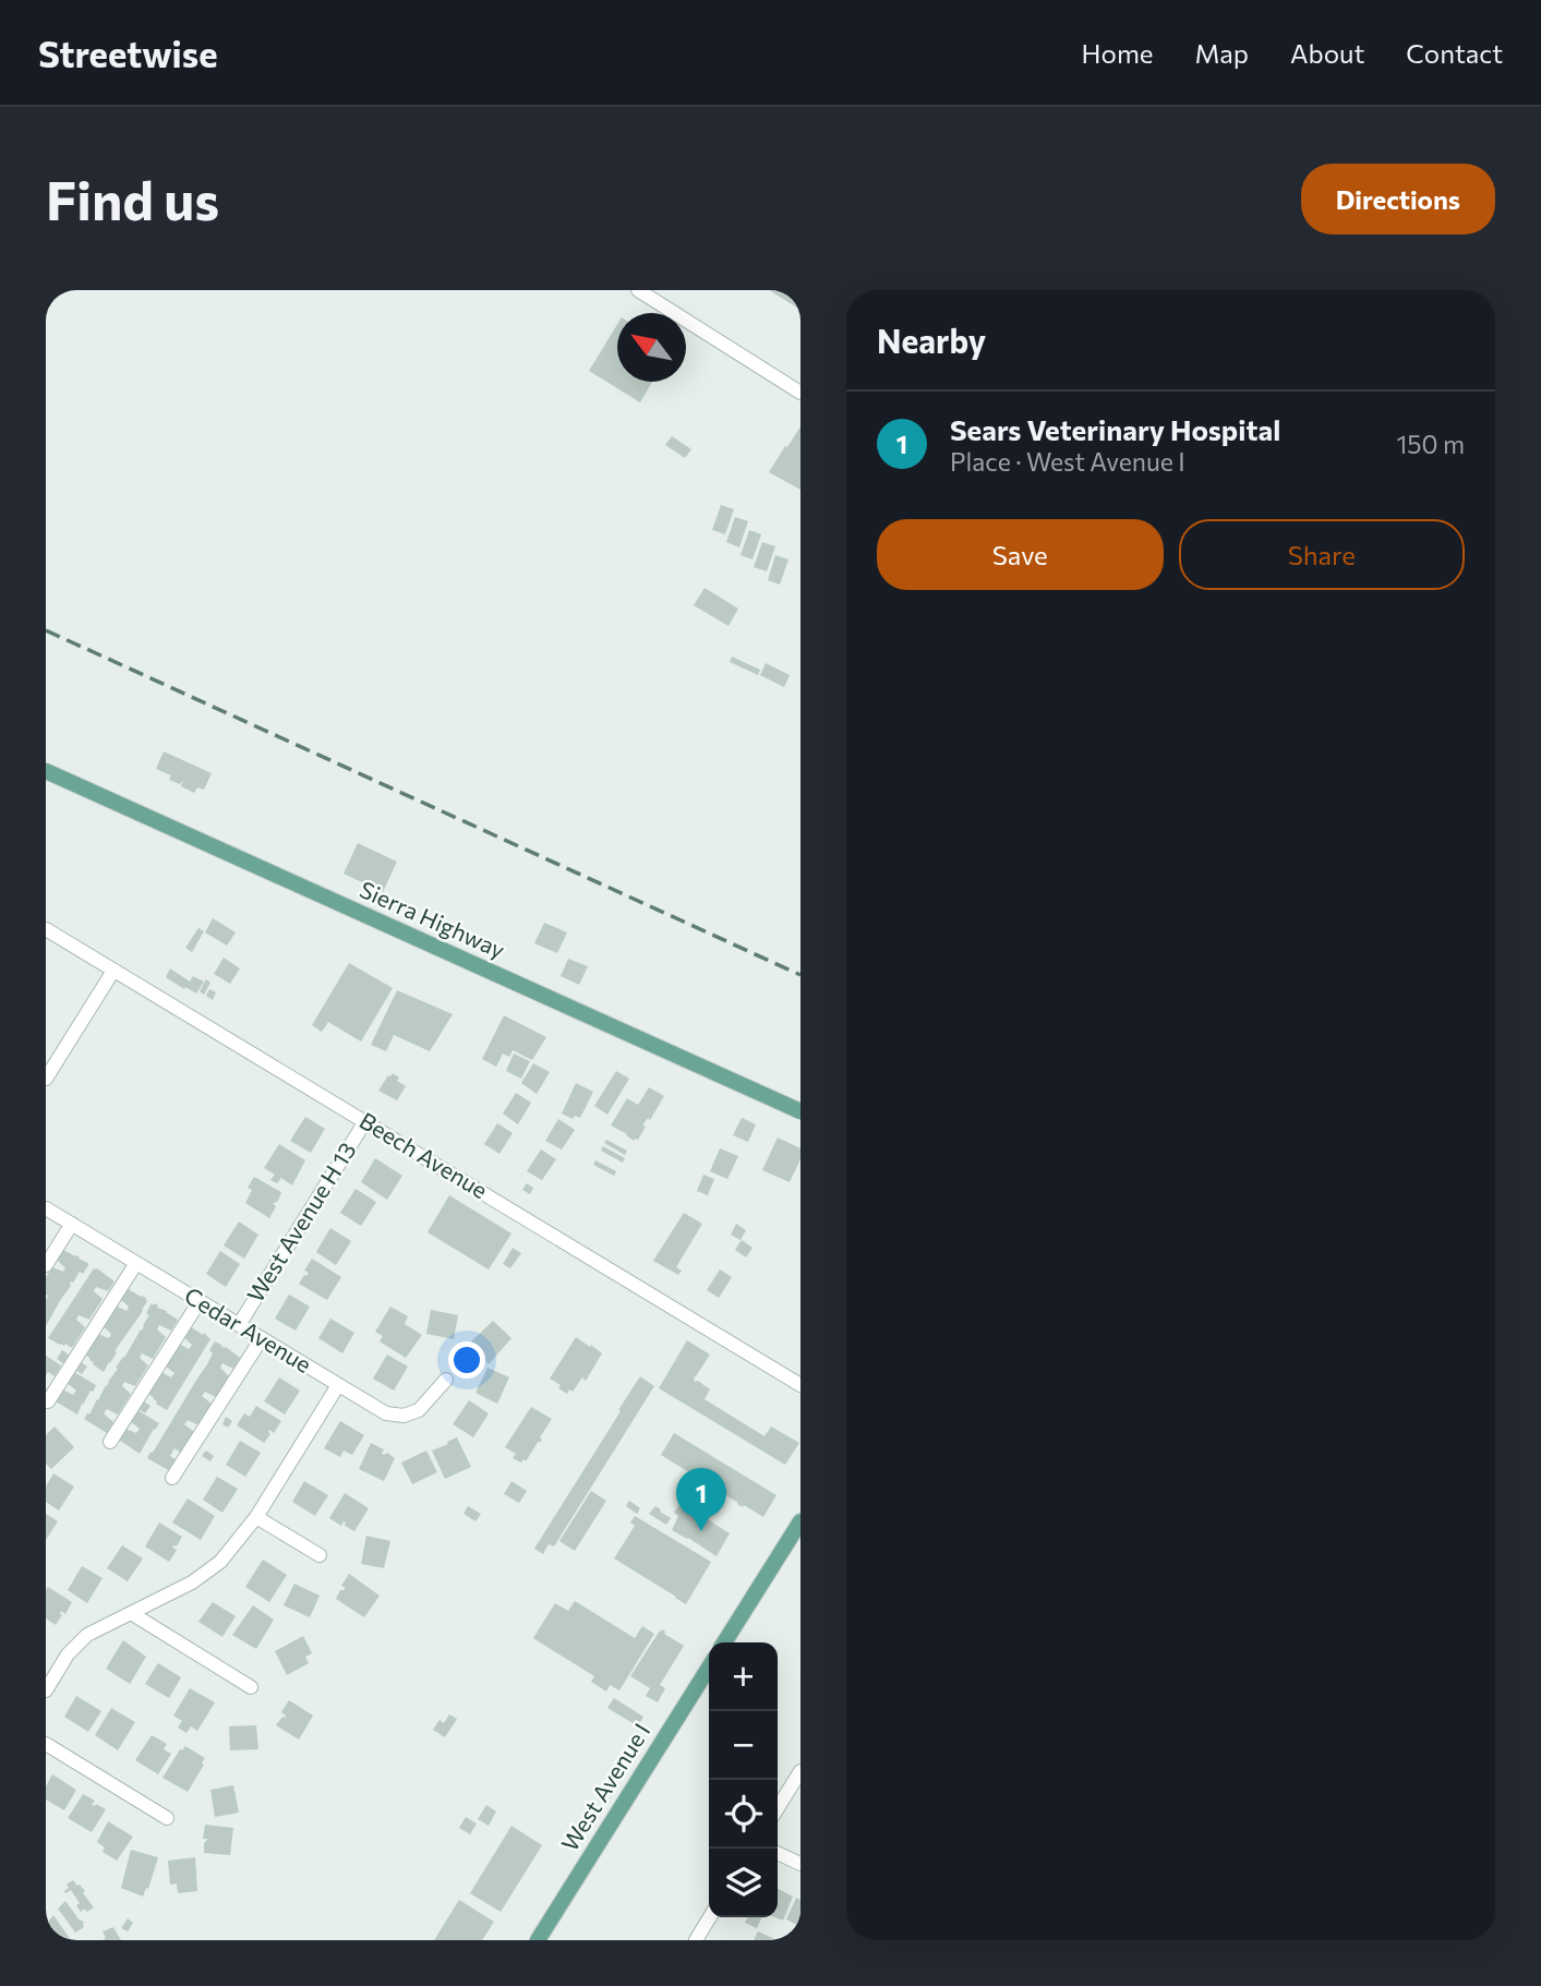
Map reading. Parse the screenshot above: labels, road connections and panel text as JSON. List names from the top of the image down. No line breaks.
{"streets":{"main road":["Sierra Highway","West Avenue I"],"street":["Beech Avenue","West Avenue H 13","Cedar Avenue"]},"crossings":[["Beech Avenue","West Avenue H 13"],["West Avenue H 13","Cedar Avenue"]],"north":"top left","page":{"header":"Streetwise","nav":["Home","Map","About","Contact"],"buttons":["Directions",["Save","Share"]],"title":"Find us","heading":"Nearby","list":[{"mark":"1","name":"Sears Veterinary Hospital","note":"Place · West Avenue I","value":"150 m"}],"pins":"1","map_buttons":["+","−"]}}
